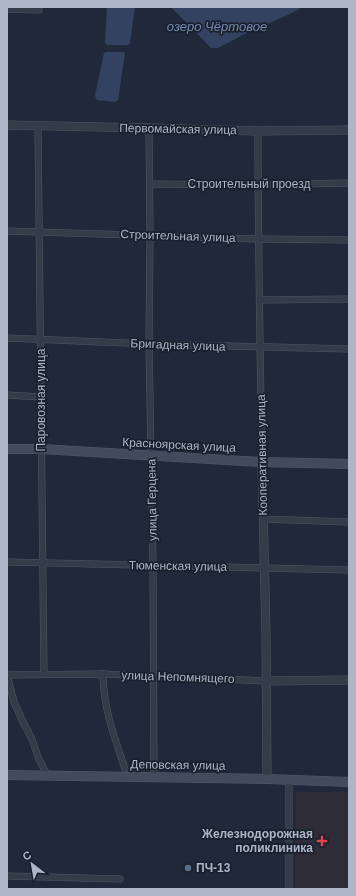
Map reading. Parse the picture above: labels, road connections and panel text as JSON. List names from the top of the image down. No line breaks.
{"streets":{"main road":["Красноярская улица","Деповская улица"],"street":["Первомайская улица","Строительный проезд","Строительная улица","Бригадная улица","Паровозная улица","Кооперативная улица","улица Герцена","Тюменская улица","улица Непомнящего"]},"crossings":[["Первомайская улица","Паровозная улица"],["Первомайская улица","Кооперативная улица"],["Первомайская улица","улица Герцена"],["Строительный проезд","Кооперативная улица"],["Строительный проезд","улица Герцена"],["Строительная улица","Паровозная улица"],["Строительная улица","Кооперативная улица"],["Строительная улица","улица Герцена"],["Бригадная улица","Паровозная улица"],["Бригадная улица","Кооперативная улица"],["Бригадная улица","улица Герцена"],["Паровозная улица","Красноярская улица"],["Паровозная улица","Тюменская улица"],["Паровозная улица","улица Непомнящего"],["Красноярская улица","Кооперативная улица"],["Красноярская улица","улица Герцена"],["Кооперативная улица","Тюменская улица"],["Кооперативная улица","улица Непомнящего"],["Кооперативная улица","Деповская улица"],["улица Герцена","Тюменская улица"],["улица Герцена","улица Непомнящего"],["улица Герцена","Деповская улица"]],"water":["озеро Чёртовое"],"places":{"health":["Железнодорожная поликлиника"],"other":["ПЧ-13"]},"north":"top left"}
